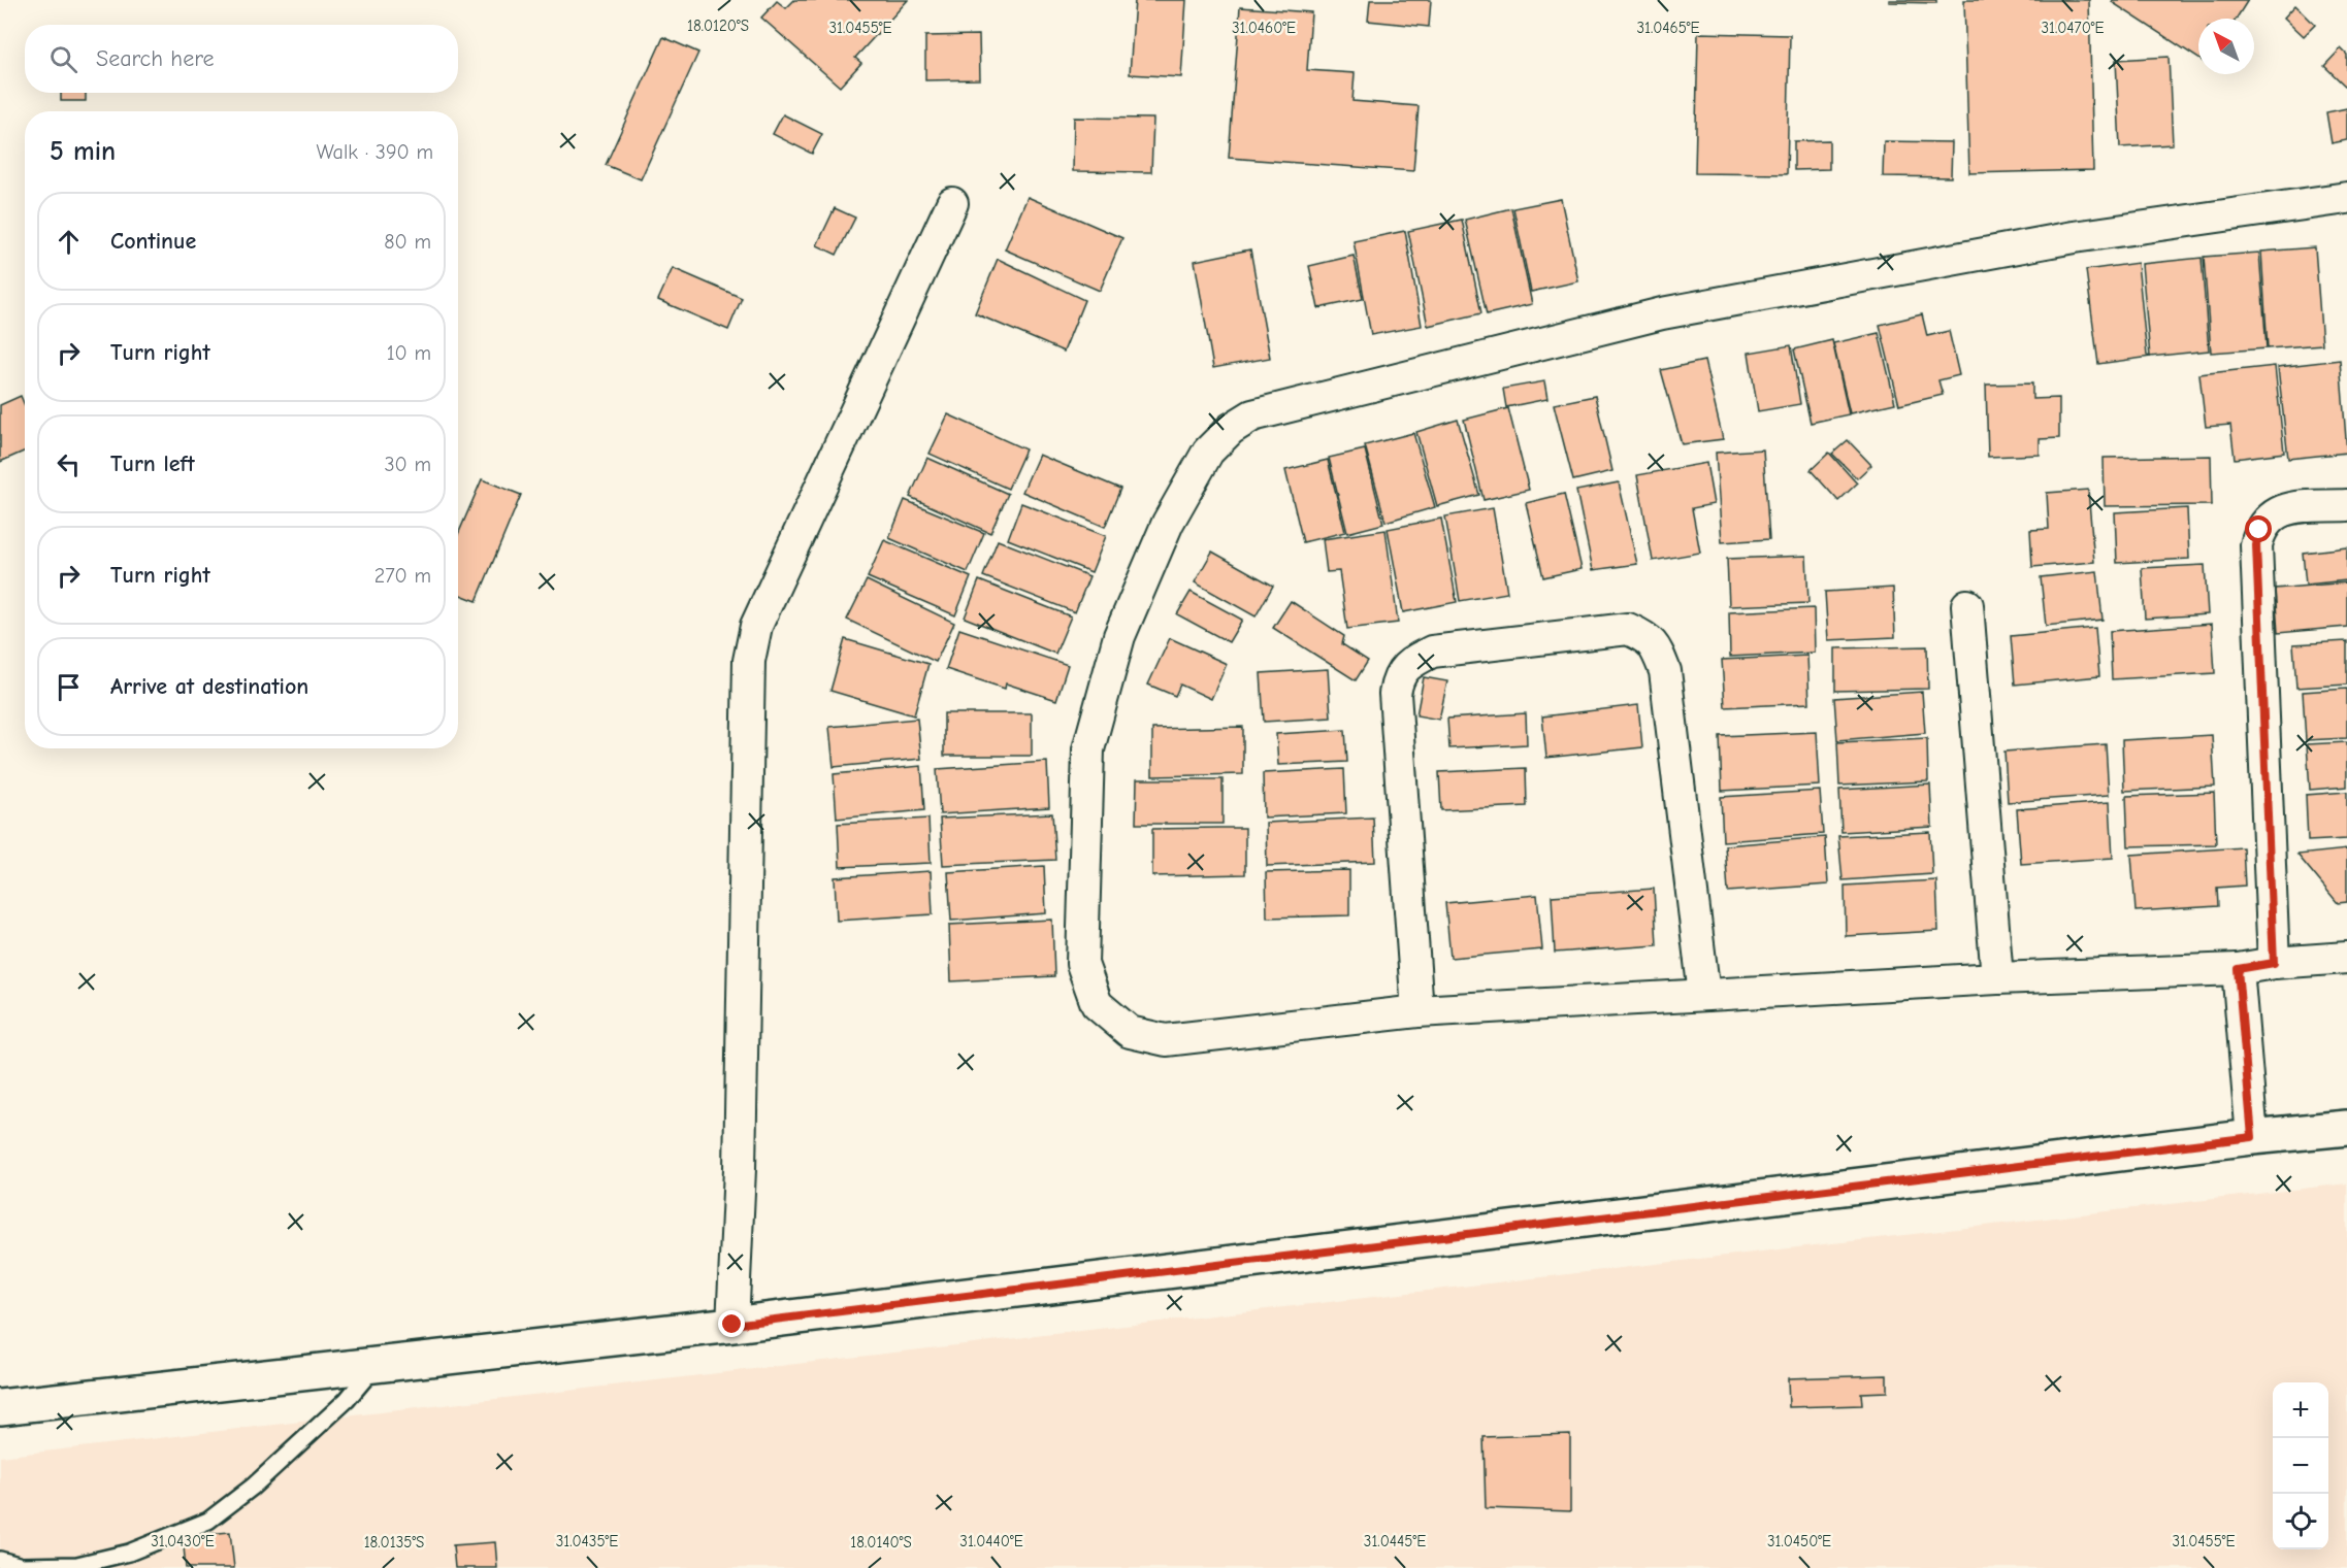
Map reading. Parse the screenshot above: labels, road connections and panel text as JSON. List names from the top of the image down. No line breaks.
{"north":"top left","page":{"search":"Search here","heading":["5 min","Walk · 390 m"],"list":[["Continue","80 m"],["Turn right","10 m"],["Turn left","30 m"],["Turn right","270 m"],"Arrive at destination"],"map_buttons":["+","−"]},"coordinates":["18.0120°S","31.0455°E","31.0460°E","31.0465°E","31.0470°E","31.0430°E","31.0435°E","31.0440°E","31.0445°E","31.0450°E","18.0135°S","18.0140°S"]}
